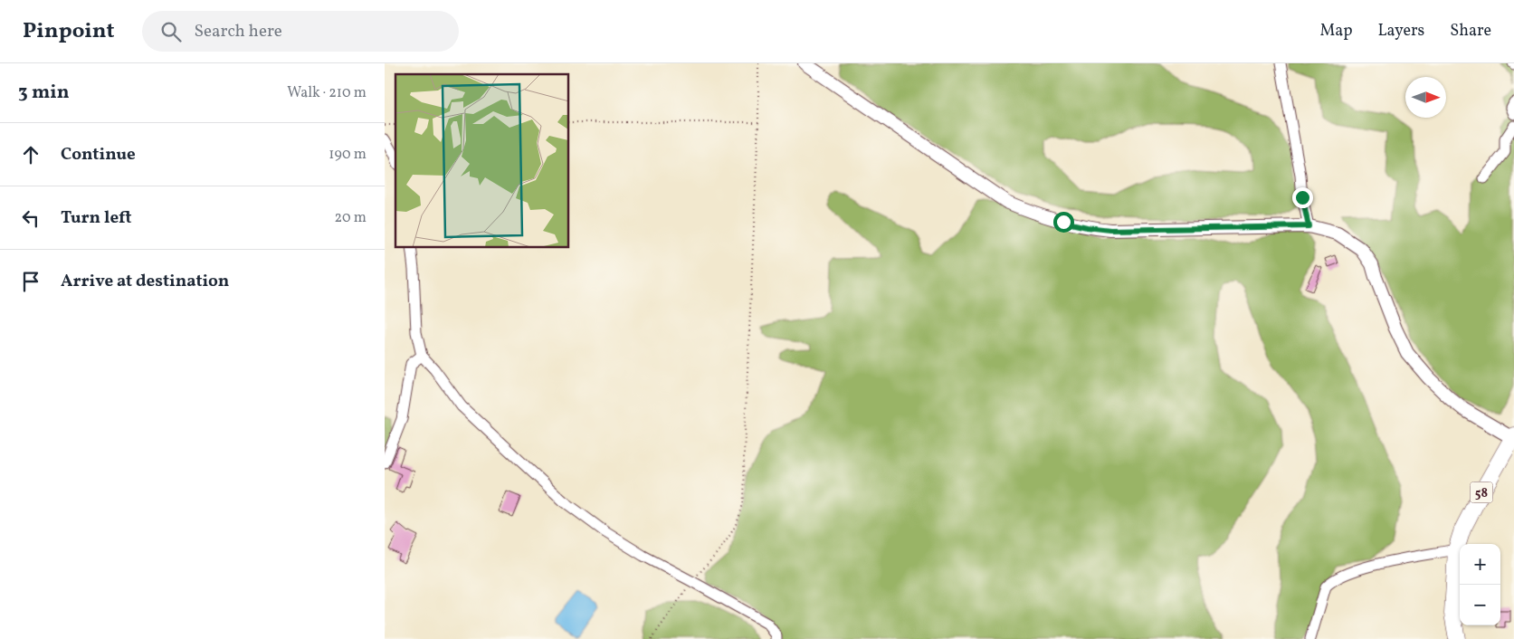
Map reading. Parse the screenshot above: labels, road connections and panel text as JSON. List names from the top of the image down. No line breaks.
{"streets":{"main road":["58"]},"north":"right","page":{"header":"Pinpoint","search":"Search here","nav":["Map","Layers","Share"],"heading":["3 min","Walk · 210 m"],"list":[["Continue","190 m"],["Turn left","20 m"],"Arrive at destination"],"map_buttons":["+","−"]}}
